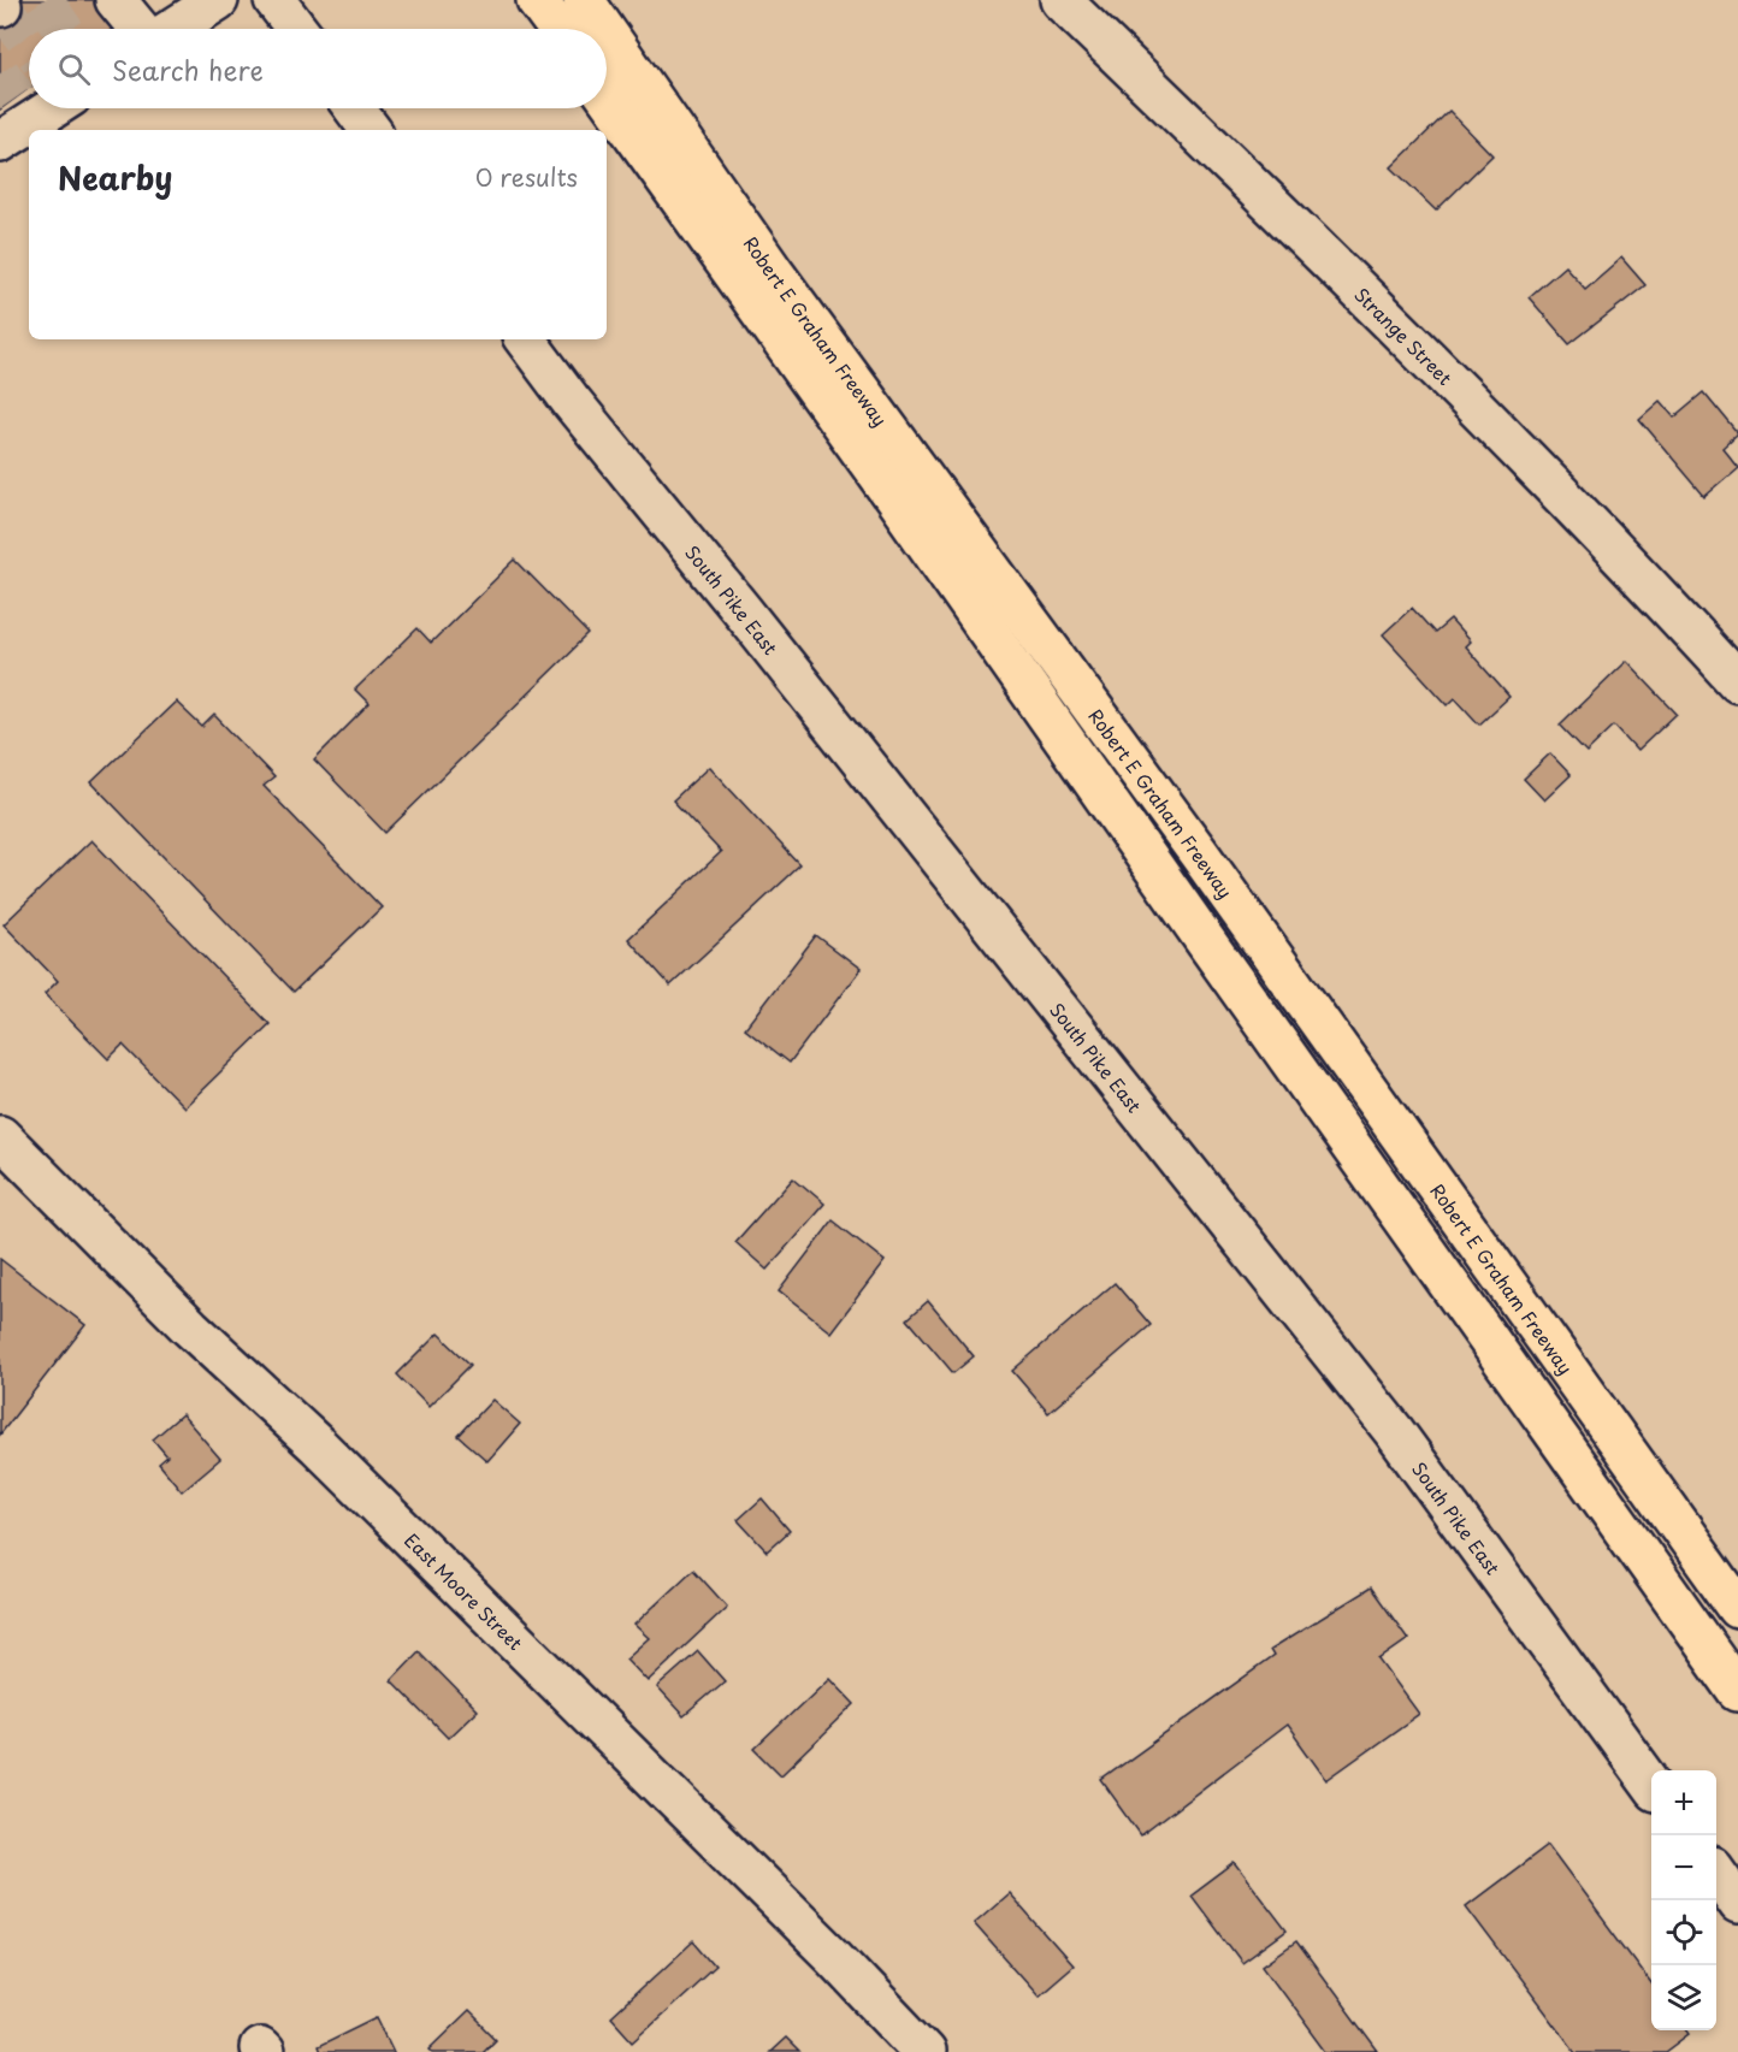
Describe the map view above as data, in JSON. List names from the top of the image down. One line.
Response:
{"streets":{"highway":["Robert E Graham Freeway"],"street":["Strange Street","South Pike East","East Moore Street"]},"page":{"search":"Search here","heading":["Nearby","0 results"],"map_buttons":["+","−"]}}
